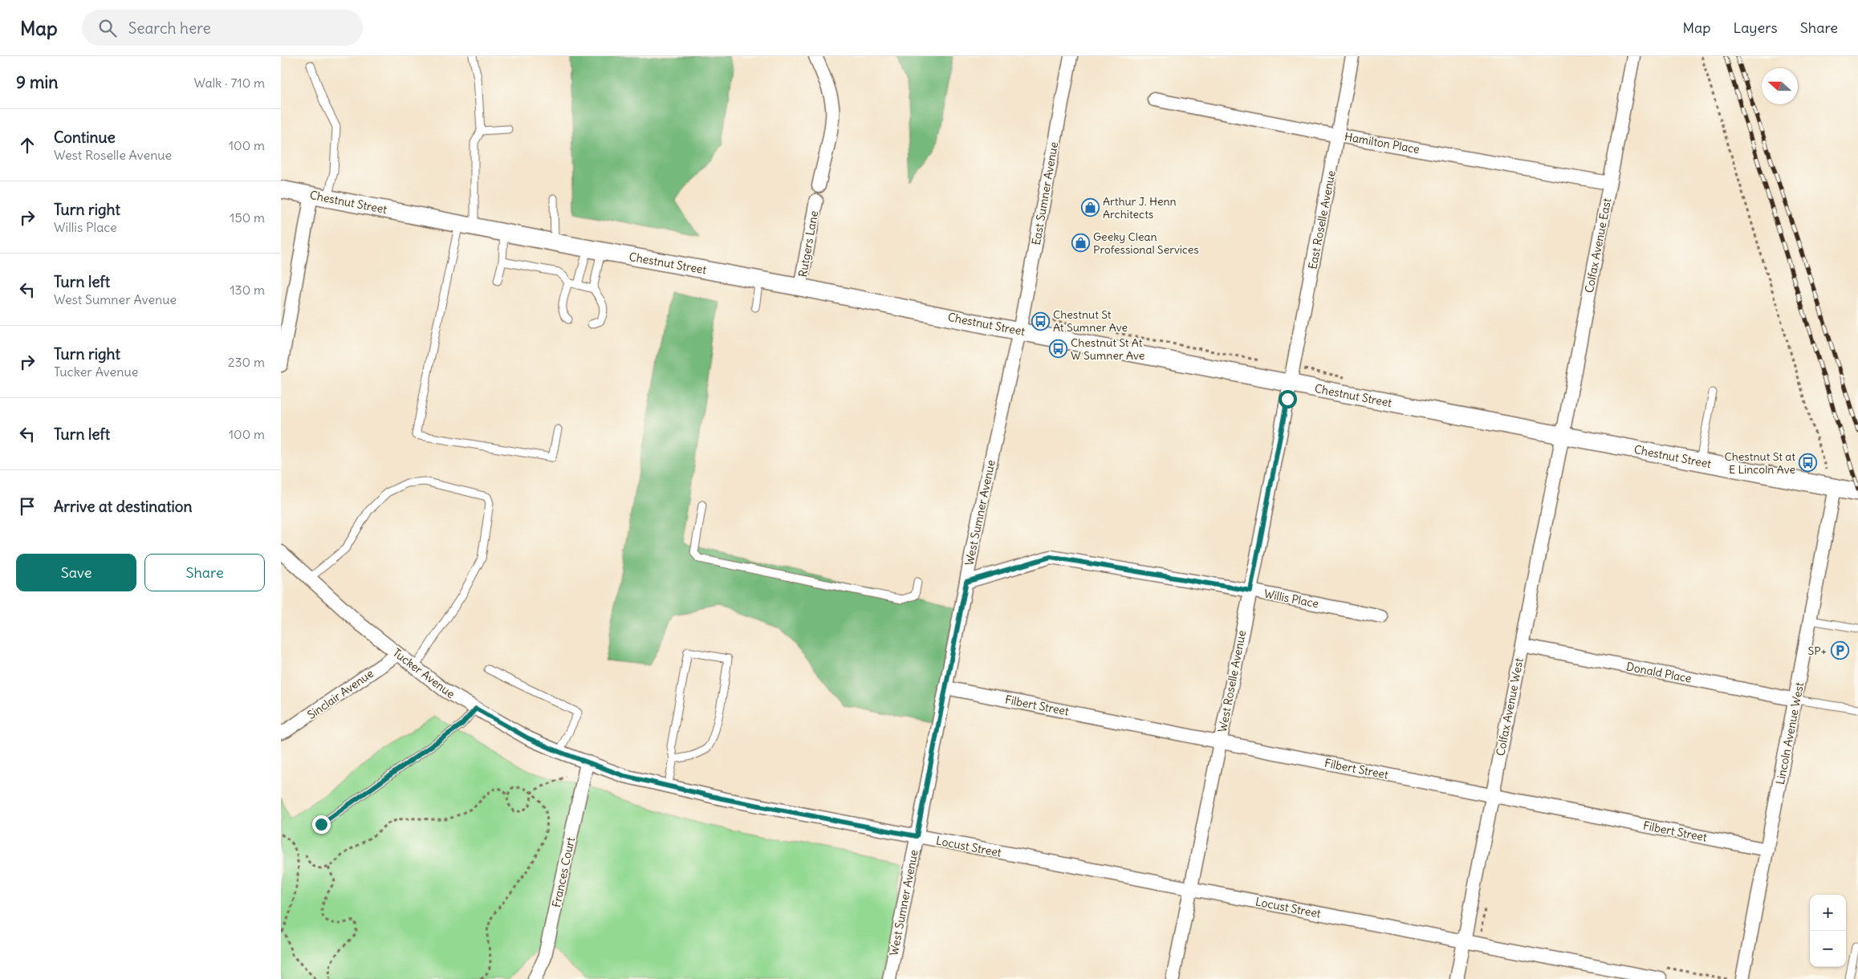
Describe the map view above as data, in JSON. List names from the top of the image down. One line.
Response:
{"streets":{"street":["Hamilton Place","East Sumner Avenue","Chestnut Street","East Roselle Avenue","Rutgers Lane","Colfax Avenue East","West Sumner Avenue","Willis Place","Donald Place","Tucker Avenue","West Roselle Avenue","Sinclair Avenue","Filbert Street","Colfax Avenue West","Lincoln Avenue West","Locust Street","Frances Court"]},"crossings":[["Hamilton Place","East Roselle Avenue"],["Hamilton Place","Colfax Avenue East"],["East Sumner Avenue","Chestnut Street"],["East Sumner Avenue","West Sumner Avenue"],["Chestnut Street","East Roselle Avenue"],["Chestnut Street","Rutgers Lane"],["Chestnut Street","Colfax Avenue East"],["Chestnut Street","West Sumner Avenue"],["Chestnut Street","West Roselle Avenue"],["Chestnut Street","Colfax Avenue West"],["Chestnut Street","Lincoln Avenue West"],["East Roselle Avenue","West Roselle Avenue"],["Colfax Avenue East","Colfax Avenue West"],["West Sumner Avenue","Willis Place"],["West Sumner Avenue","Tucker Avenue"],["West Sumner Avenue","Filbert Street"],["West Sumner Avenue","Locust Street"],["Willis Place","West Roselle Avenue"],["Donald Place","Colfax Avenue West"],["Donald Place","Lincoln Avenue West"],["Tucker Avenue","Sinclair Avenue"],["Tucker Avenue","Locust Street"],["Tucker Avenue","Frances Court"],["West Roselle Avenue","Filbert Street"],["West Roselle Avenue","Locust Street"],["Filbert Street","Colfax Avenue West"],["Filbert Street","Lincoln Avenue West"],["Colfax Avenue West","Locust Street"]],"places":{"shop":["Arthur J. Henn Architects","Geeky Clean Professional Services"],"bus stop":["Chestnut St At Sumner Ave","Chestnut St At W Sumner Ave","Chestnut St at E Lincoln Ave"],"parking":["SP+"]},"north":"left","page":{"header":"Map","search":"Search here","nav":["Map","Layers","Share"],"heading":["9 min","Walk · 710 m"],"list":[["Continue","West Roselle Avenue","100 m"],["Turn right","Willis Place","150 m"],["Turn left","West Sumner Avenue","130 m"],["Turn right","Tucker Avenue","230 m"],["Turn left","100 m"],"Arrive at destination"],"buttons":["Save","Share"],"map_buttons":["+","−"]}}
